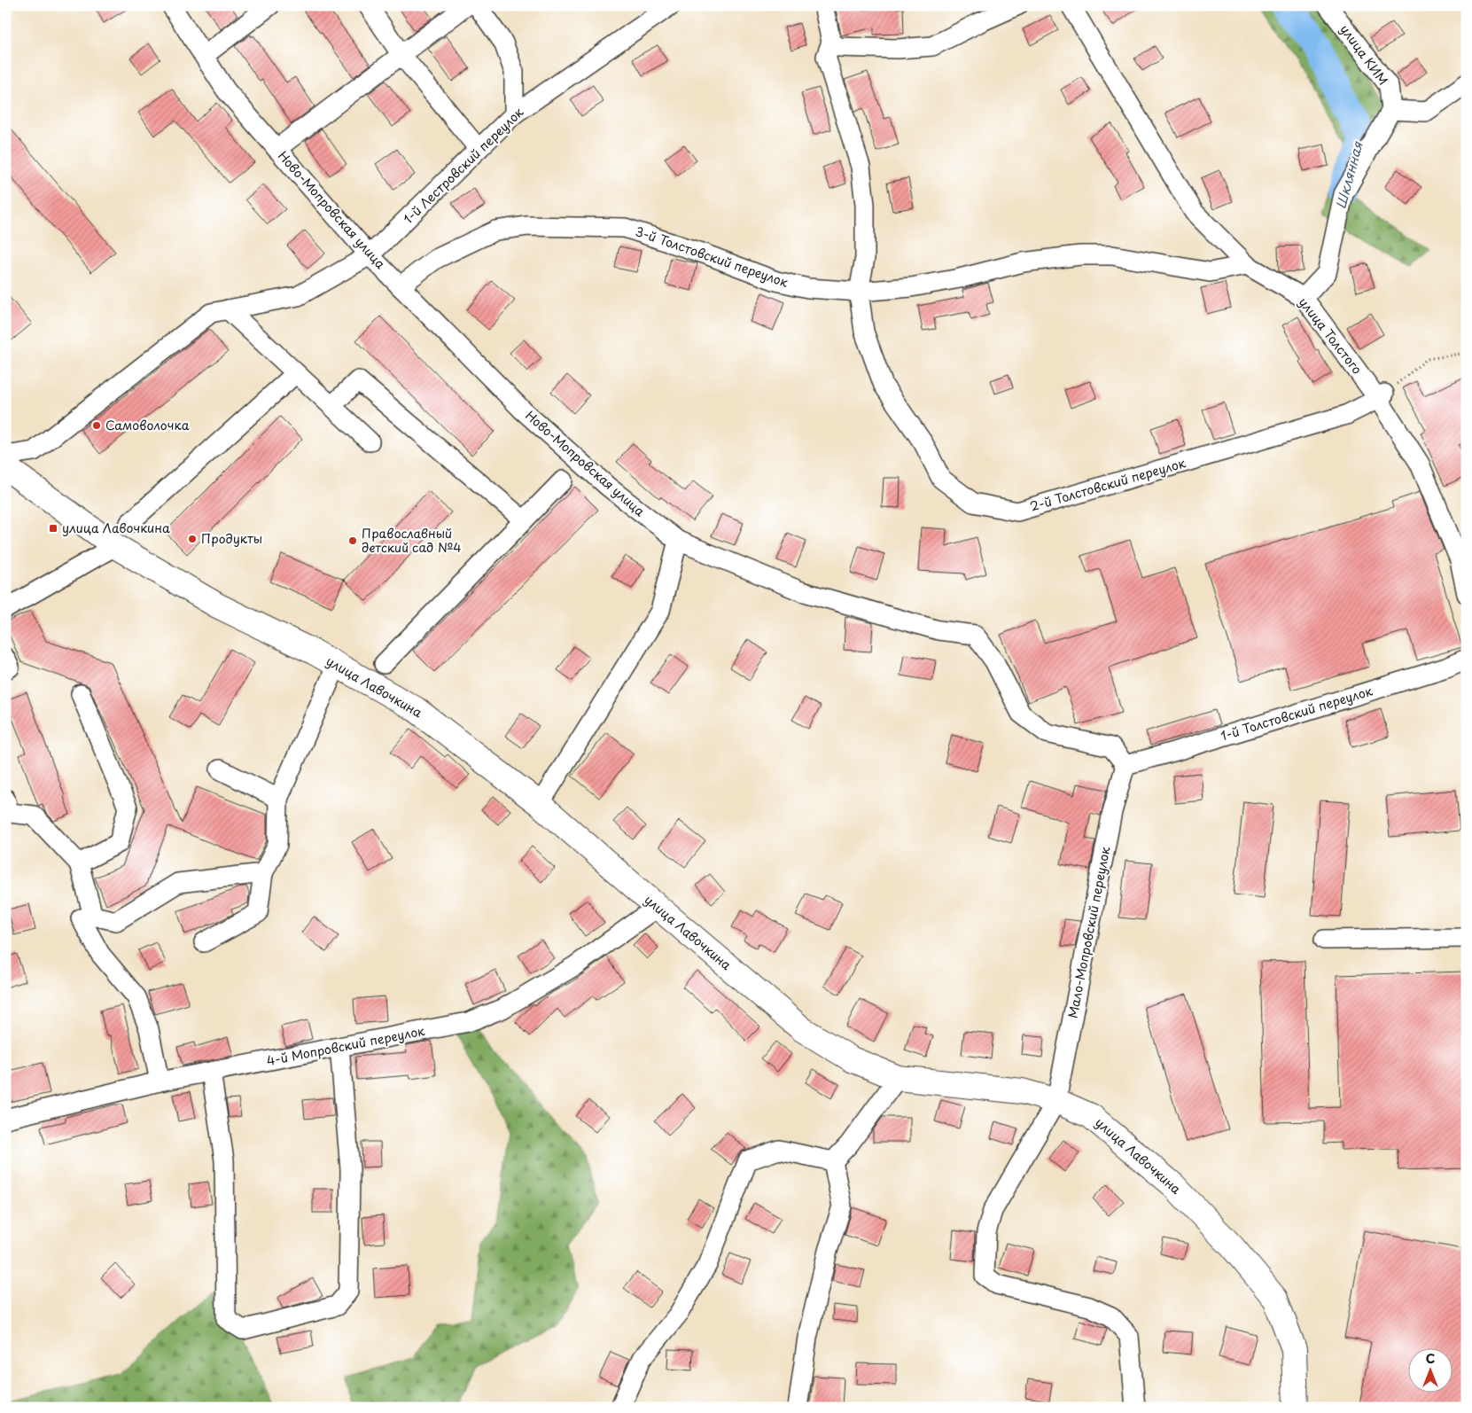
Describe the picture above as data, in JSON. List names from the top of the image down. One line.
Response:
{"streets":{"main road":["улица Лавочкина"],"street":["улица КИМ","1-й Лестровский переулок","Ново-Мопровская улица","3-й Толстовский переулок","улица Толстого","2-й Толстовский переулок","1-й Толстовский переулок","Мало-Мопровский переулок","4-й Мопровский переулок"]},"crossings":[["1-й Лестровский переулок","Ново-Мопровская улица"],["Ново-Мопровская улица","3-й Толстовский переулок"],["Ново-Мопровская улица","1-й Толстовский переулок"],["Ново-Мопровская улица","Мало-Мопровский переулок"],["3-й Толстовский переулок","улица Толстого"],["3-й Толстовский переулок","2-й Толстовский переулок"],["улица Толстого","2-й Толстовский переулок"],["улица Лавочкина","Мало-Мопровский переулок"],["улица Лавочкина","4-й Мопровский переулок"],["1-й Толстовский переулок","Мало-Мопровский переулок"]],"water":["Шклянная"],"places":{"other":["Самоволочка","Продукты","Православный детский сад №4"],"transit":["улица Лавочкина"]},"north":"top"}
